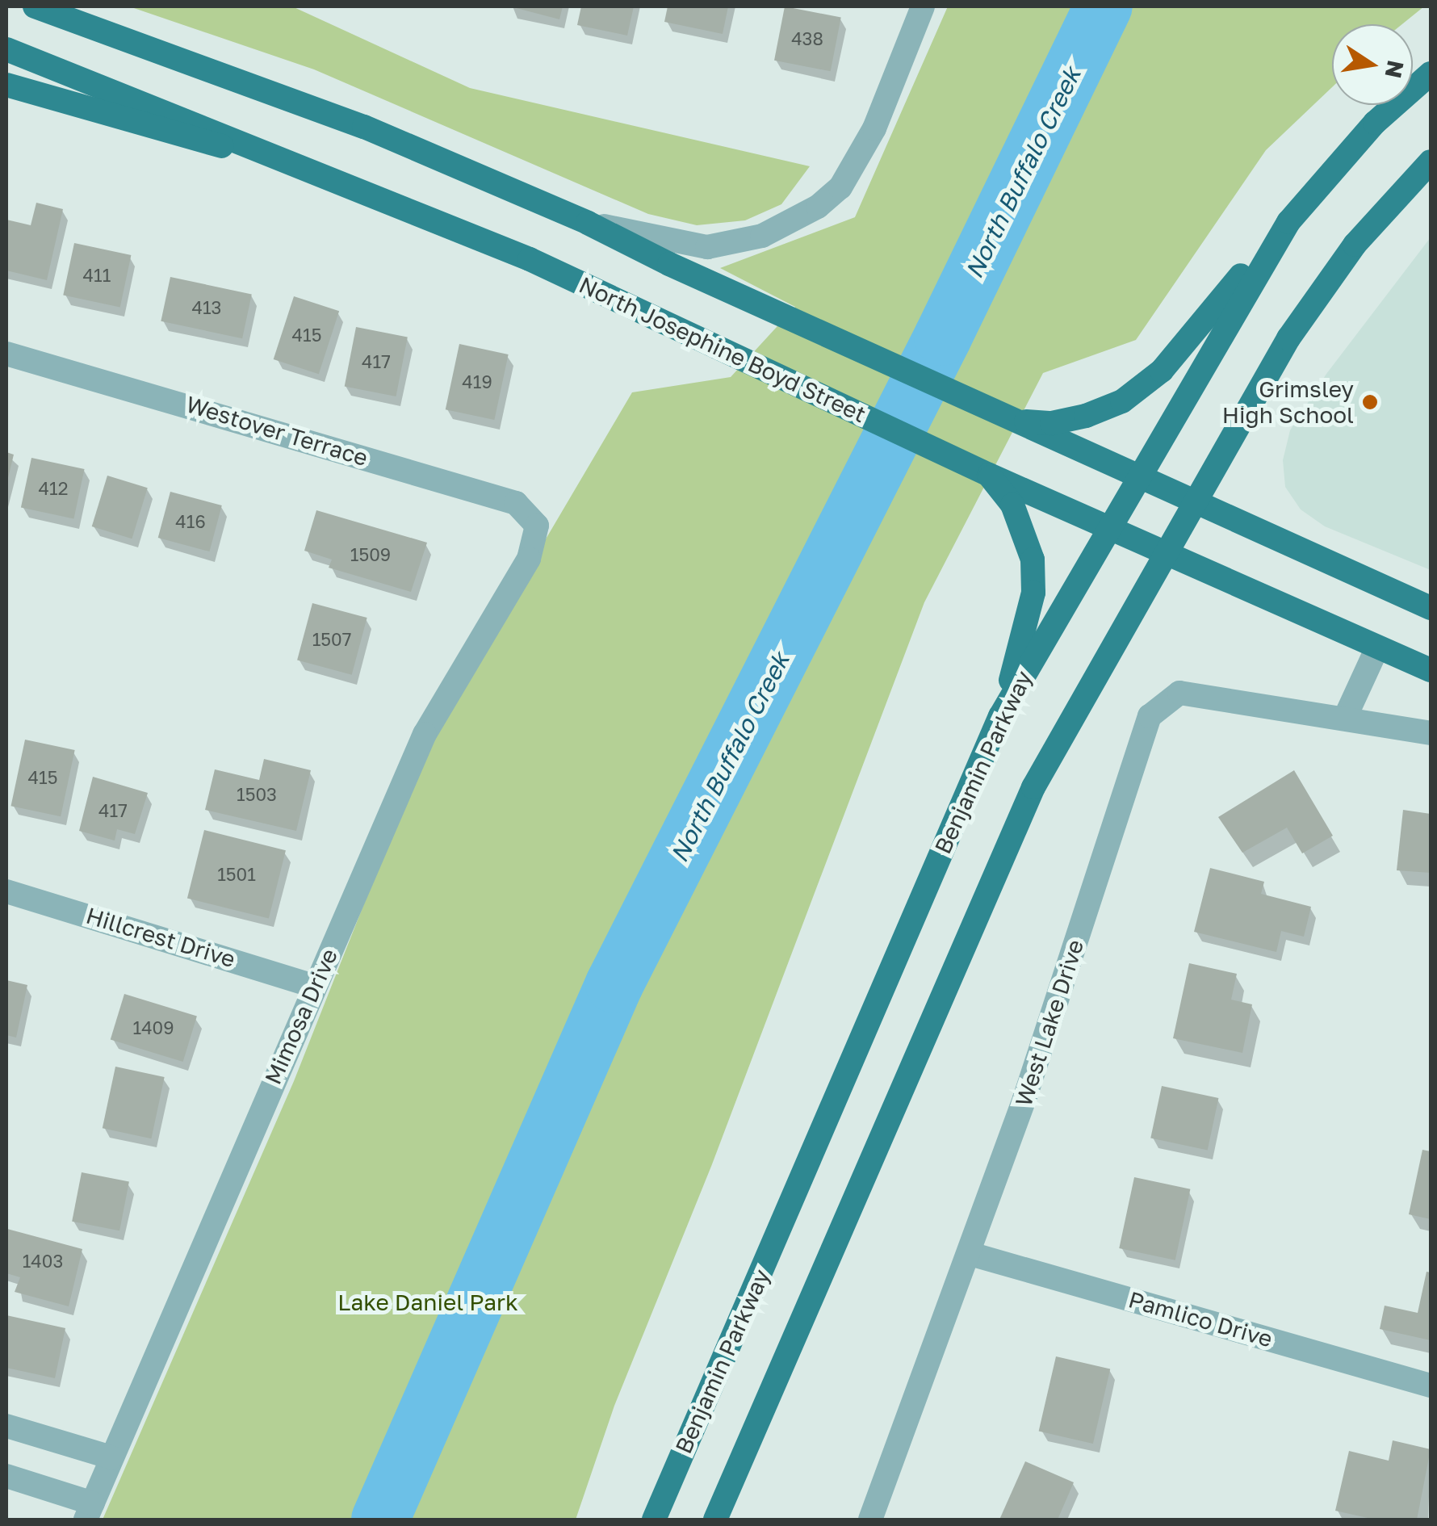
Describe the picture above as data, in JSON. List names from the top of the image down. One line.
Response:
{"streets":{"main road":["North Josephine Boyd Street","Benjamin Parkway"],"street":["Westover Terrace","Hillcrest Drive","Mimosa Drive","West Lake Drive","Pamlico Drive"]},"crossings":[["North Josephine Boyd Street","Benjamin Parkway"],["Westover Terrace","Mimosa Drive"],["Hillcrest Drive","Mimosa Drive"],["West Lake Drive","Pamlico Drive"]],"water":["North Buffalo Creek"],"parks":["Lake Daniel Park"],"places":["Grimsley High School"],"house_numbers":["438","411","413","415","417","419","412","416","1509","1507","415","1503","417","1501","1409","1403"],"north":"right"}
